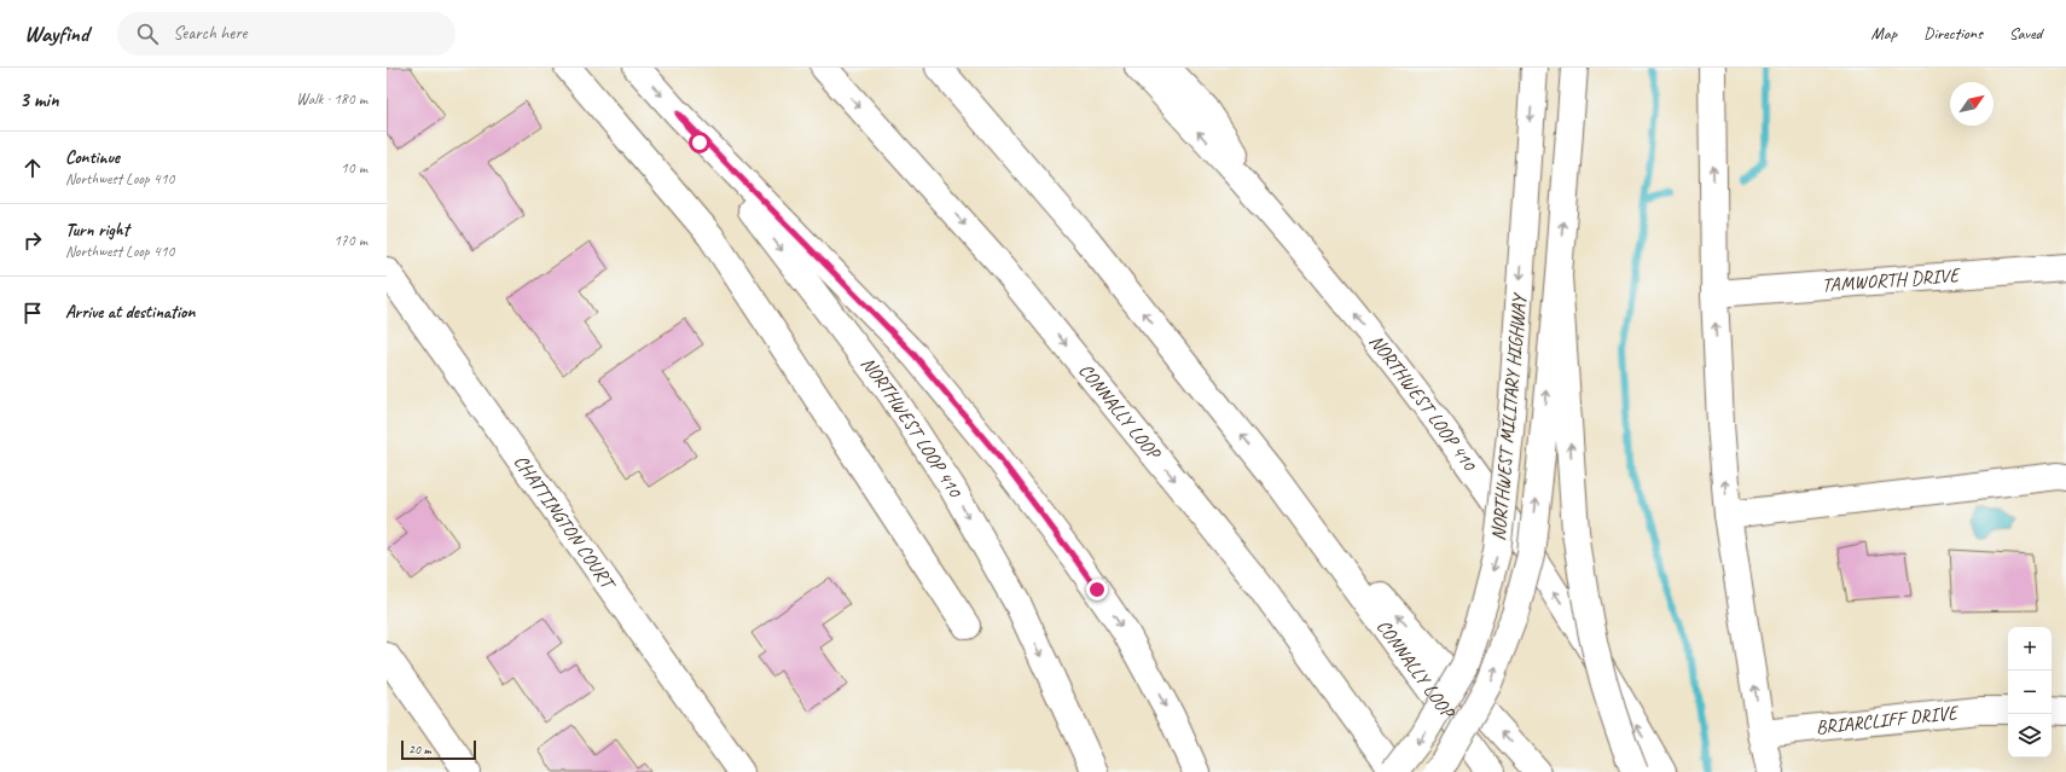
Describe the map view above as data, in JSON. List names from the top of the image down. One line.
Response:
{"streets":{"main road":["TAMWORTH DRIVE","NORTHWEST LOOP 410","CONNALLY LOOP","NORTHWEST MILITARY HIGHWAY","CHATTINGTON COURT","BRIARCLIFF DRIVE"]},"crossings":[["CONNALLY LOOP","NORTHWEST MILITARY HIGHWAY"]],"scale_bar":"20 m","north":"top right","page":{"header":"Wayfind","search":"Search here","nav":["Map","Directions","Saved"],"heading":["3 min","Walk · 180 m"],"list":[["Continue","Northwest Loop 410","10 m"],["Turn right","Northwest Loop 410","170 m"],"Arrive at destination"],"map_buttons":["+","−"],"scale":"20 m"}}
